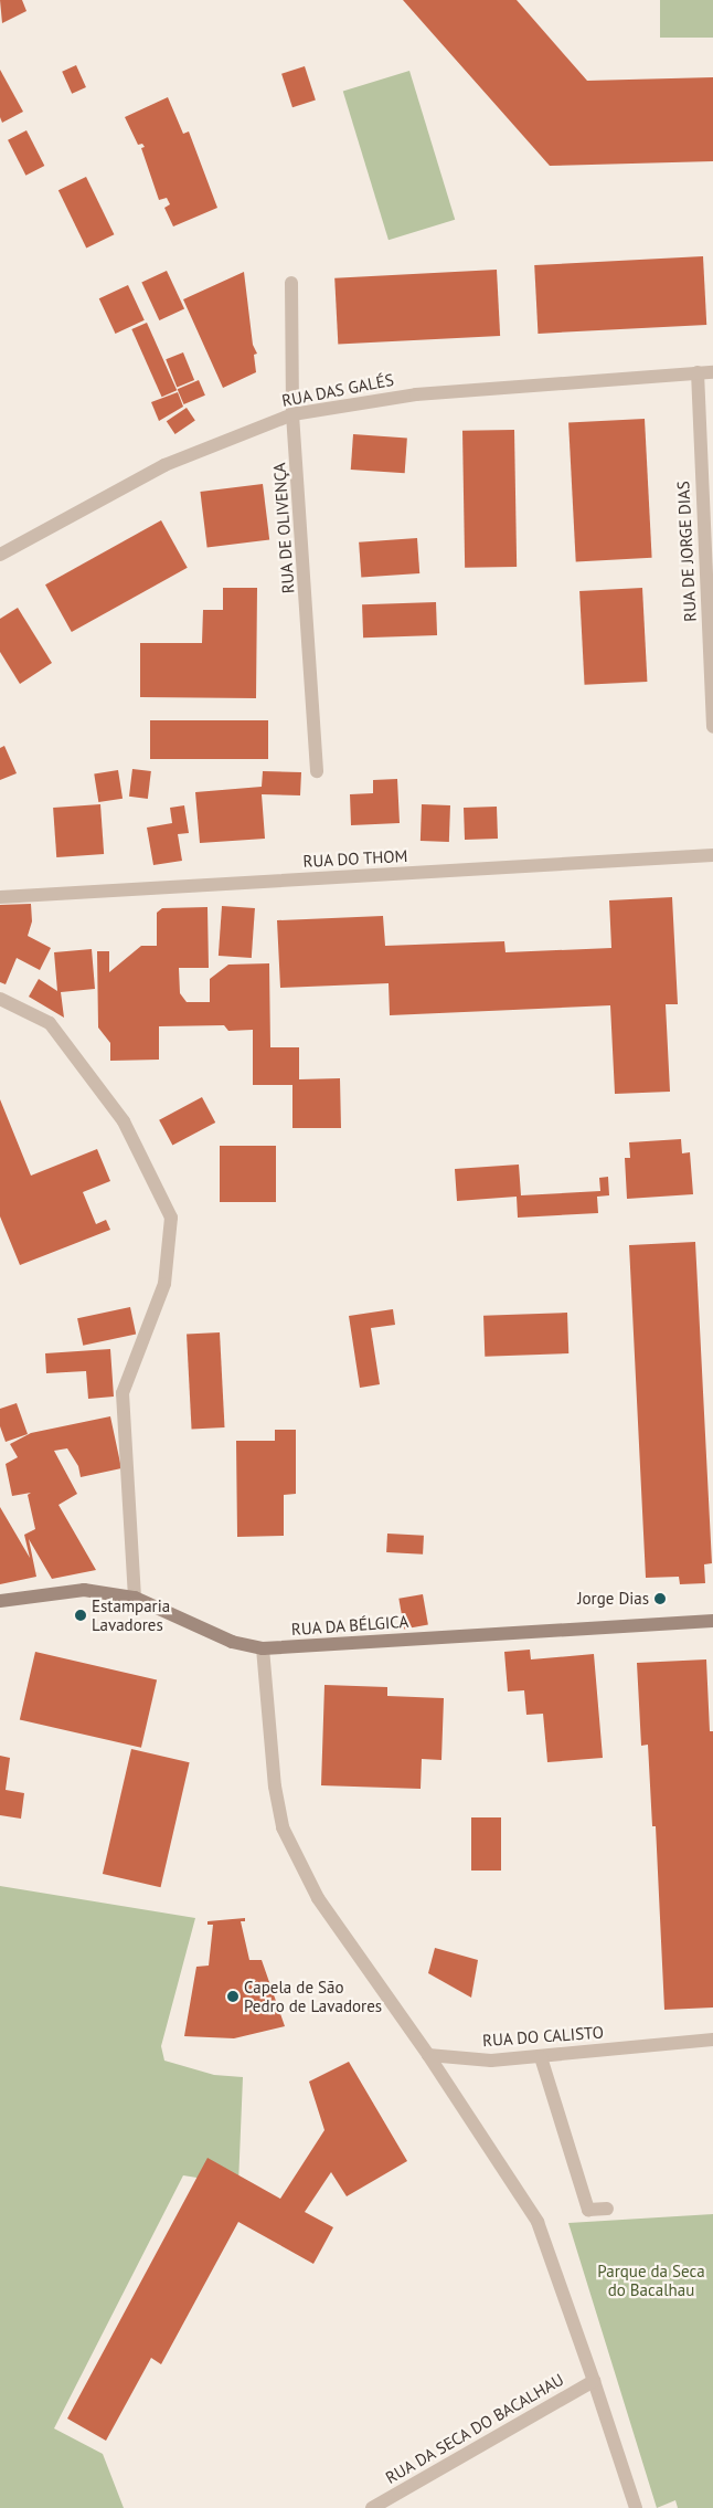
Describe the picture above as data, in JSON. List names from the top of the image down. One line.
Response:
{"streets":{"main road":["RUA DA BÉLGICA"],"street":["RUA DAS GALÉS","RUA DE OLIVENÇA","RUA DE JORGE DIAS","RUA DO THOM","RUA DO CALISTO","RUA DA SECA DO BACALHAU"]},"crossings":[["RUA DAS GALÉS","RUA DE OLIVENÇA"],["RUA DAS GALÉS","RUA DE JORGE DIAS"]],"parks":["Parque da Seca do Bacalhau"],"places":["Jorge Dias","Estamparia Lavadores","Capela de São Pedro de Lavadores"]}
